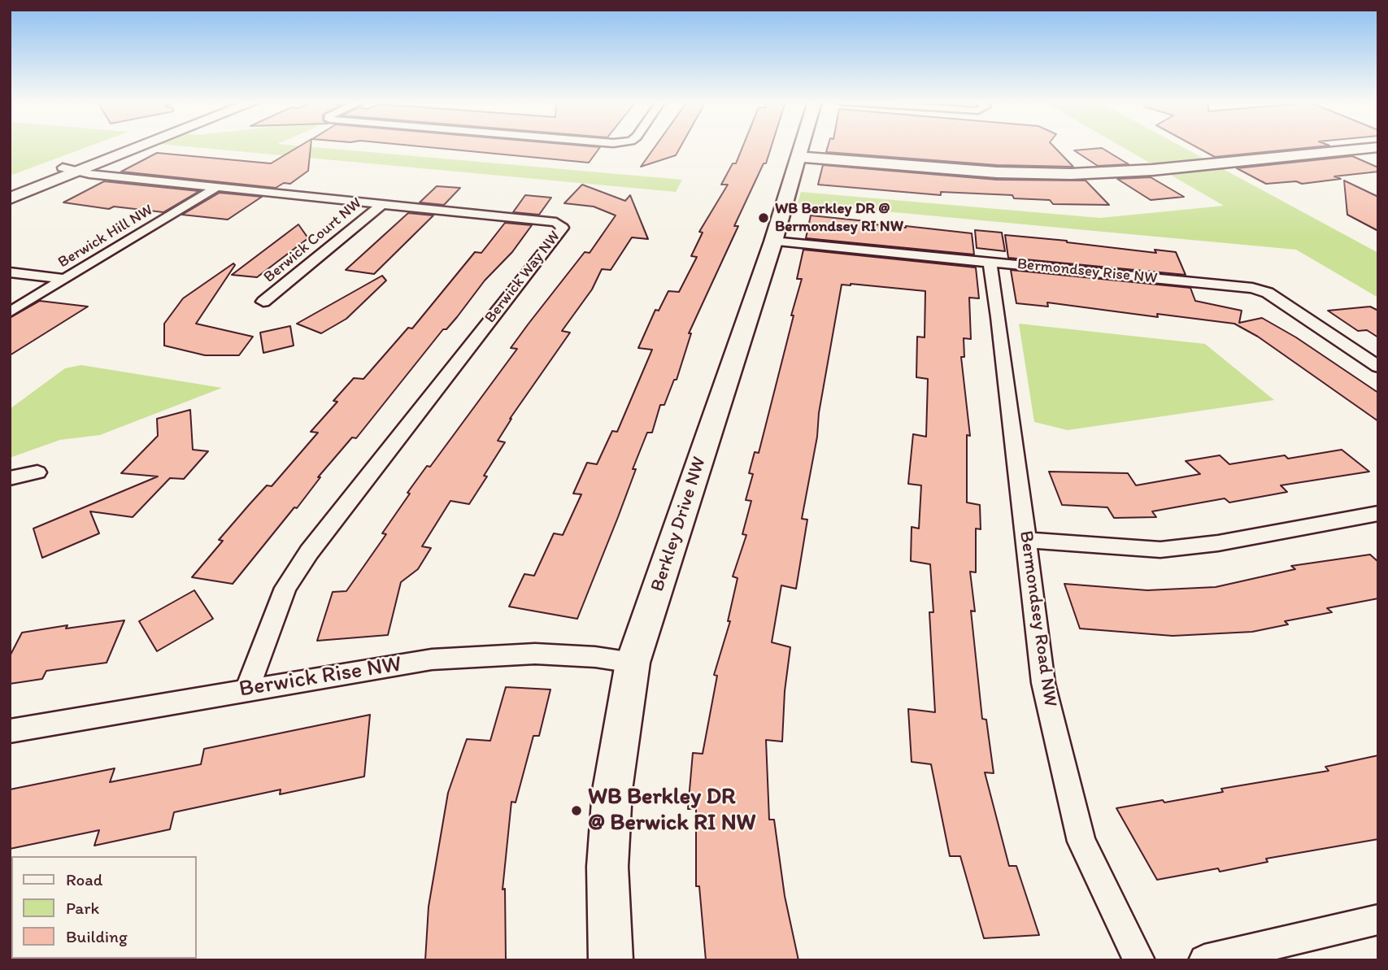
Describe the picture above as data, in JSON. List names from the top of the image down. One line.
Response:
{"streets":{"street":["Berwick Hill NW","Berwick Court NW","Bermondsey Rise NW","Berwick Way NW","Berkley Drive NW","Bermondsey Road NW","Berwick Rise NW"]},"crossings":[["Berwick Hill NW","Berwick Way NW"],["Berwick Court NW","Berwick Way NW"],["Bermondsey Rise NW","Berkley Drive NW"],["Bermondsey Rise NW","Bermondsey Road NW"],["Berwick Way NW","Berwick Rise NW"],["Berkley Drive NW","Berwick Rise NW"]],"places":["WB Berkley DR @ Bermondsey RI NW","WB Berkley DR @ Berwick RI NW"],"legend":["Road","Park","Building"]}
